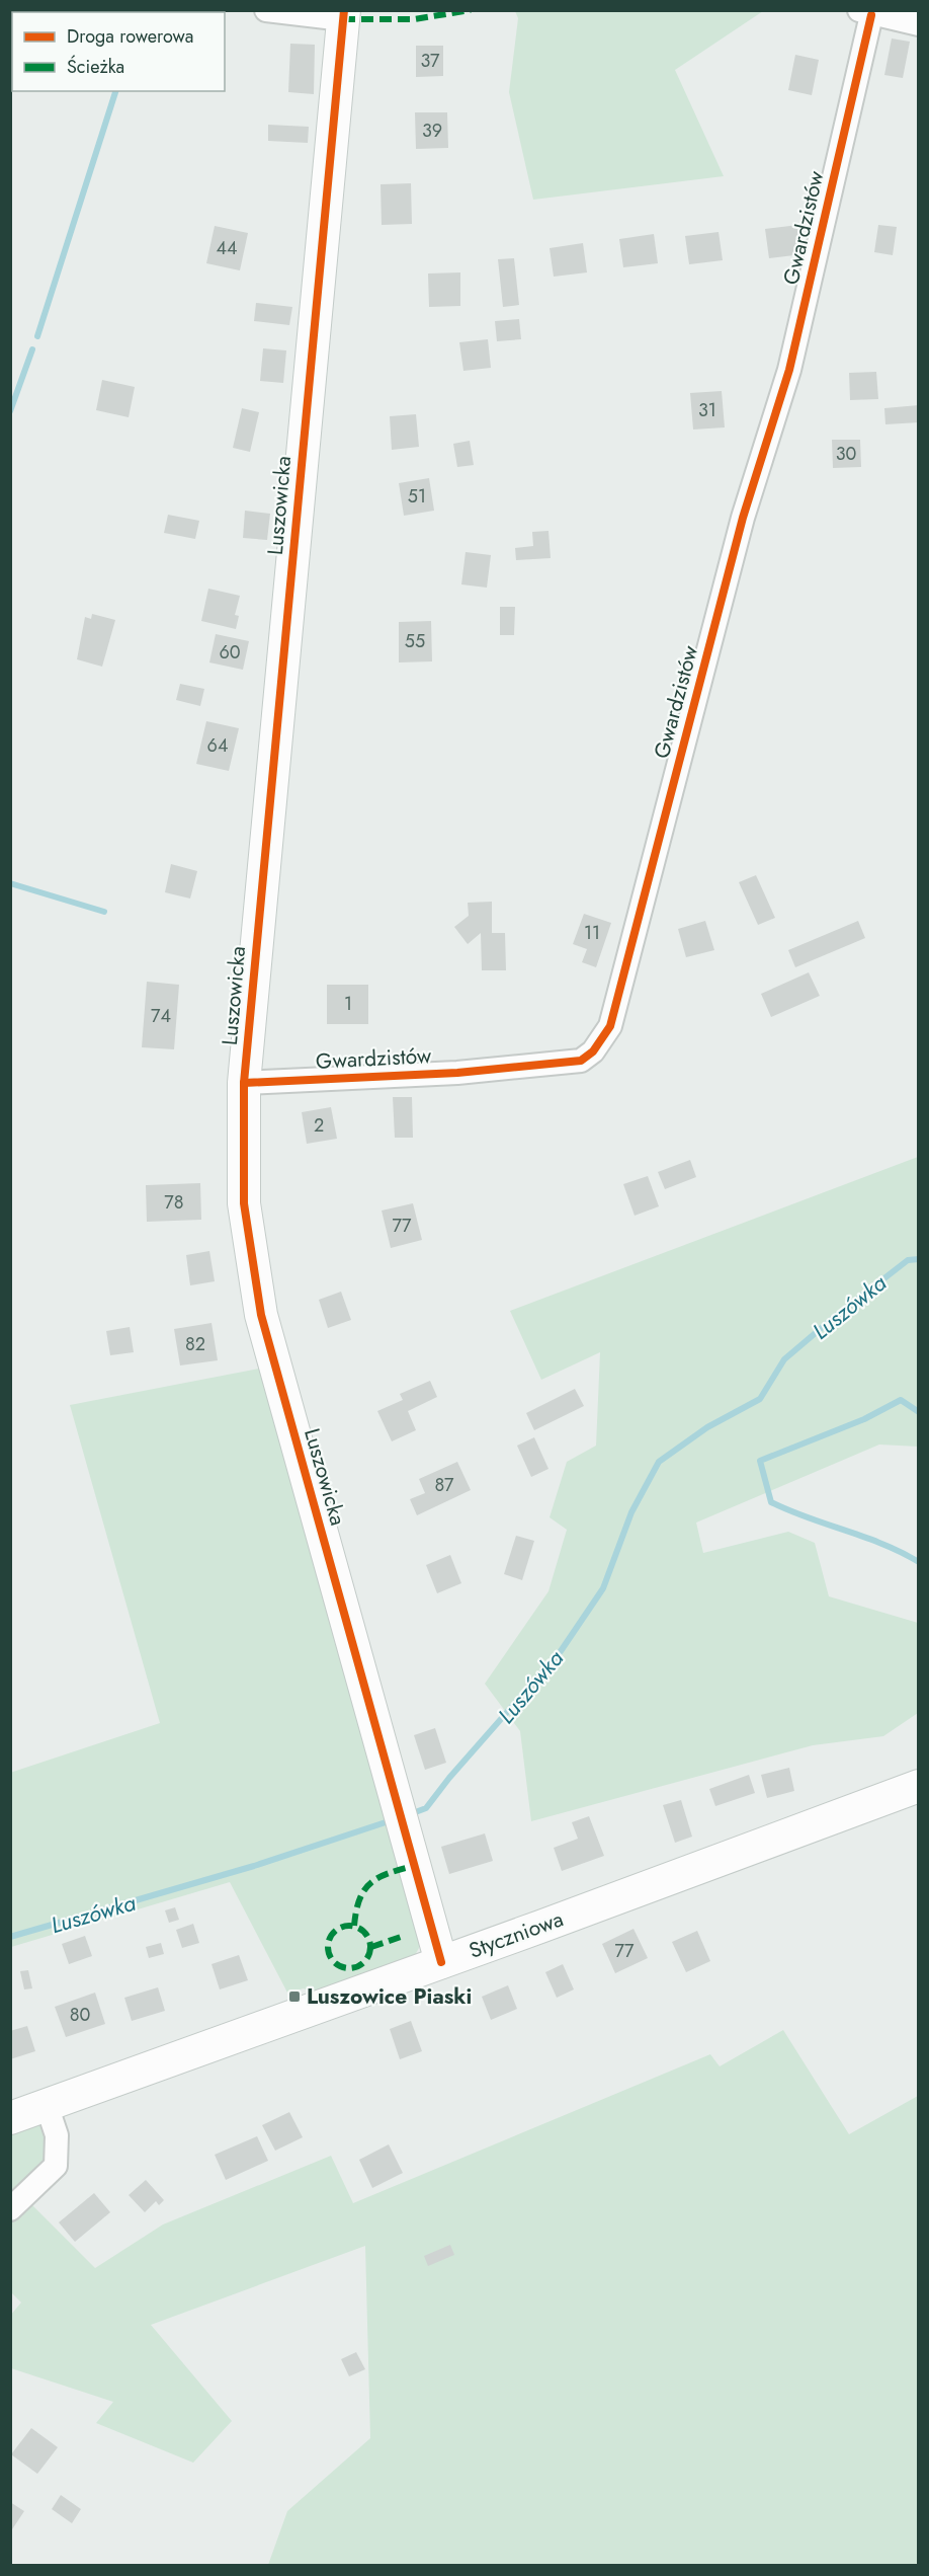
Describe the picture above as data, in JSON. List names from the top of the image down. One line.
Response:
{"streets":{"street":["Gwardzistów","Luszowicka","Styczniowa"]},"crossings":[["Gwardzistów","Luszowicka"],["Luszowicka","Styczniowa"]],"water":["Luszówka"],"places":{"transit":["Luszowice Piaski"]},"house_numbers":["37","39","44","31","30","51","55","60","64","11","1","74","2","78","77","82","87","77","80"],"legend":["Droga rowerowa","Ścieżka"]}
